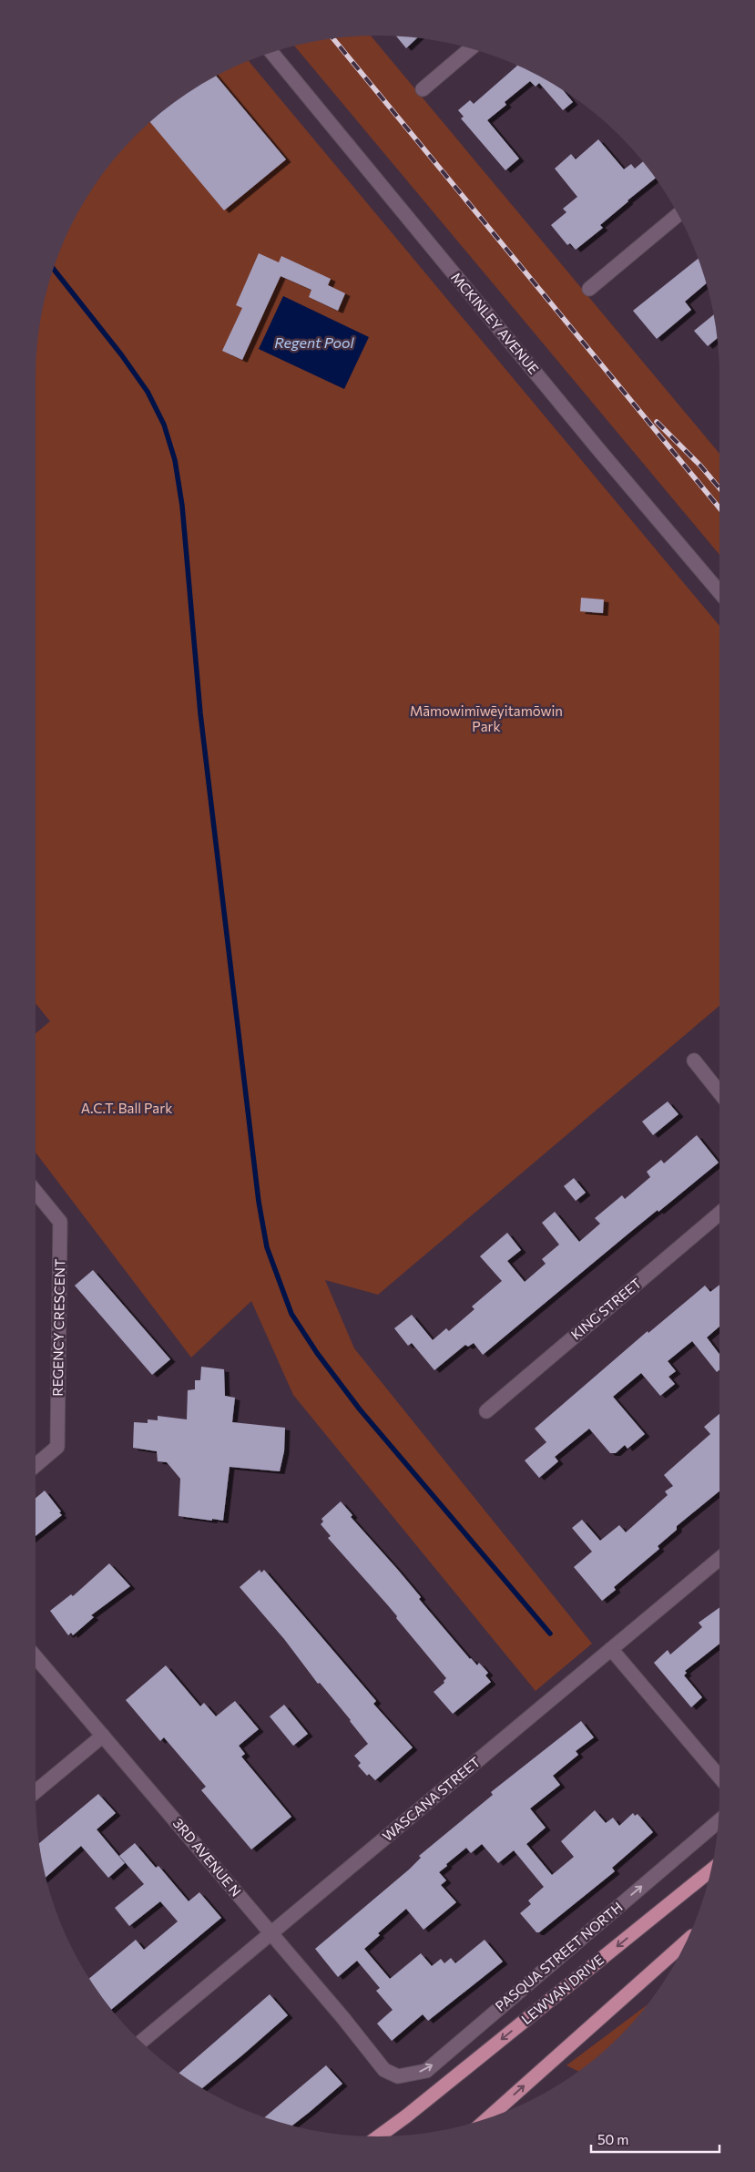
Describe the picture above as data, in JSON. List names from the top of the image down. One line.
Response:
{"streets":{"main road":["LEWVAN DRIVE"],"street":["MCKINLEY AVENUE","KING STREET","REGENCY CRESCENT","WASCANA STREET","3RD AVENUE N","PASQUA STREET NORTH"]},"crossings":[["WASCANA STREET","3RD AVENUE N"],["3RD AVENUE N","PASQUA STREET NORTH"]],"one_way":["PASQUA STREET NORTH"],"water":["Regent Pool"],"parks":["Māmowimīwēyitamōwin Park","A.C.T. Ball Park"],"scale_bar":"50 m"}
